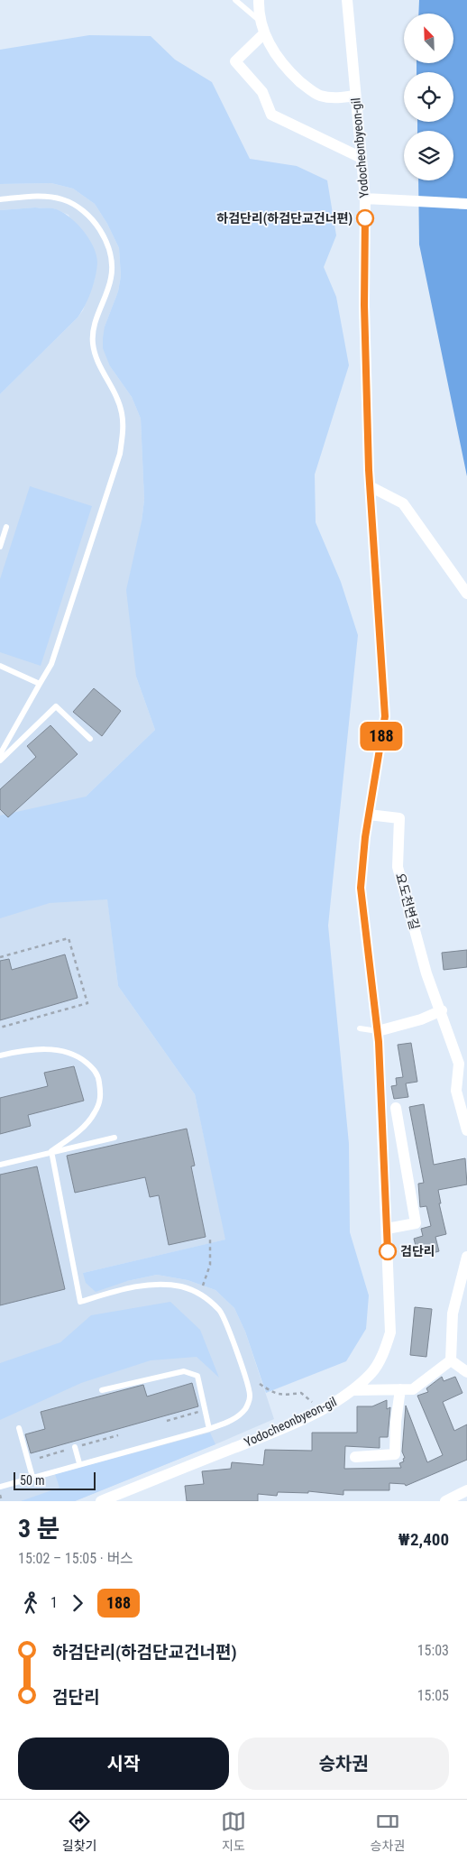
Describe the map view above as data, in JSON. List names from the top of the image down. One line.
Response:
{"streets":{"street":["Yodocheonbyeon-gil","요도천변길"]},"crossings":[["Yodocheonbyeon-gil","요도천변길"]],"places":["하검단리(하검단교건너편)","검단리"],"lines":["bus line 188"],"scale_bar":"50 m","north":"top left","page":{"on_map":"188","scale":"50 m","heading":["3 분","15:02 – 15:05 · 버스","₩2,400"],"legs":["1","188"],"list":[{"name":"하검단리(하검단교건너편)","value":"15:03"},{"name":"검단리","value":"15:05"}],"buttons":["시작","승차권"],"tabs":["길찾기","지도","승차권"]}}
